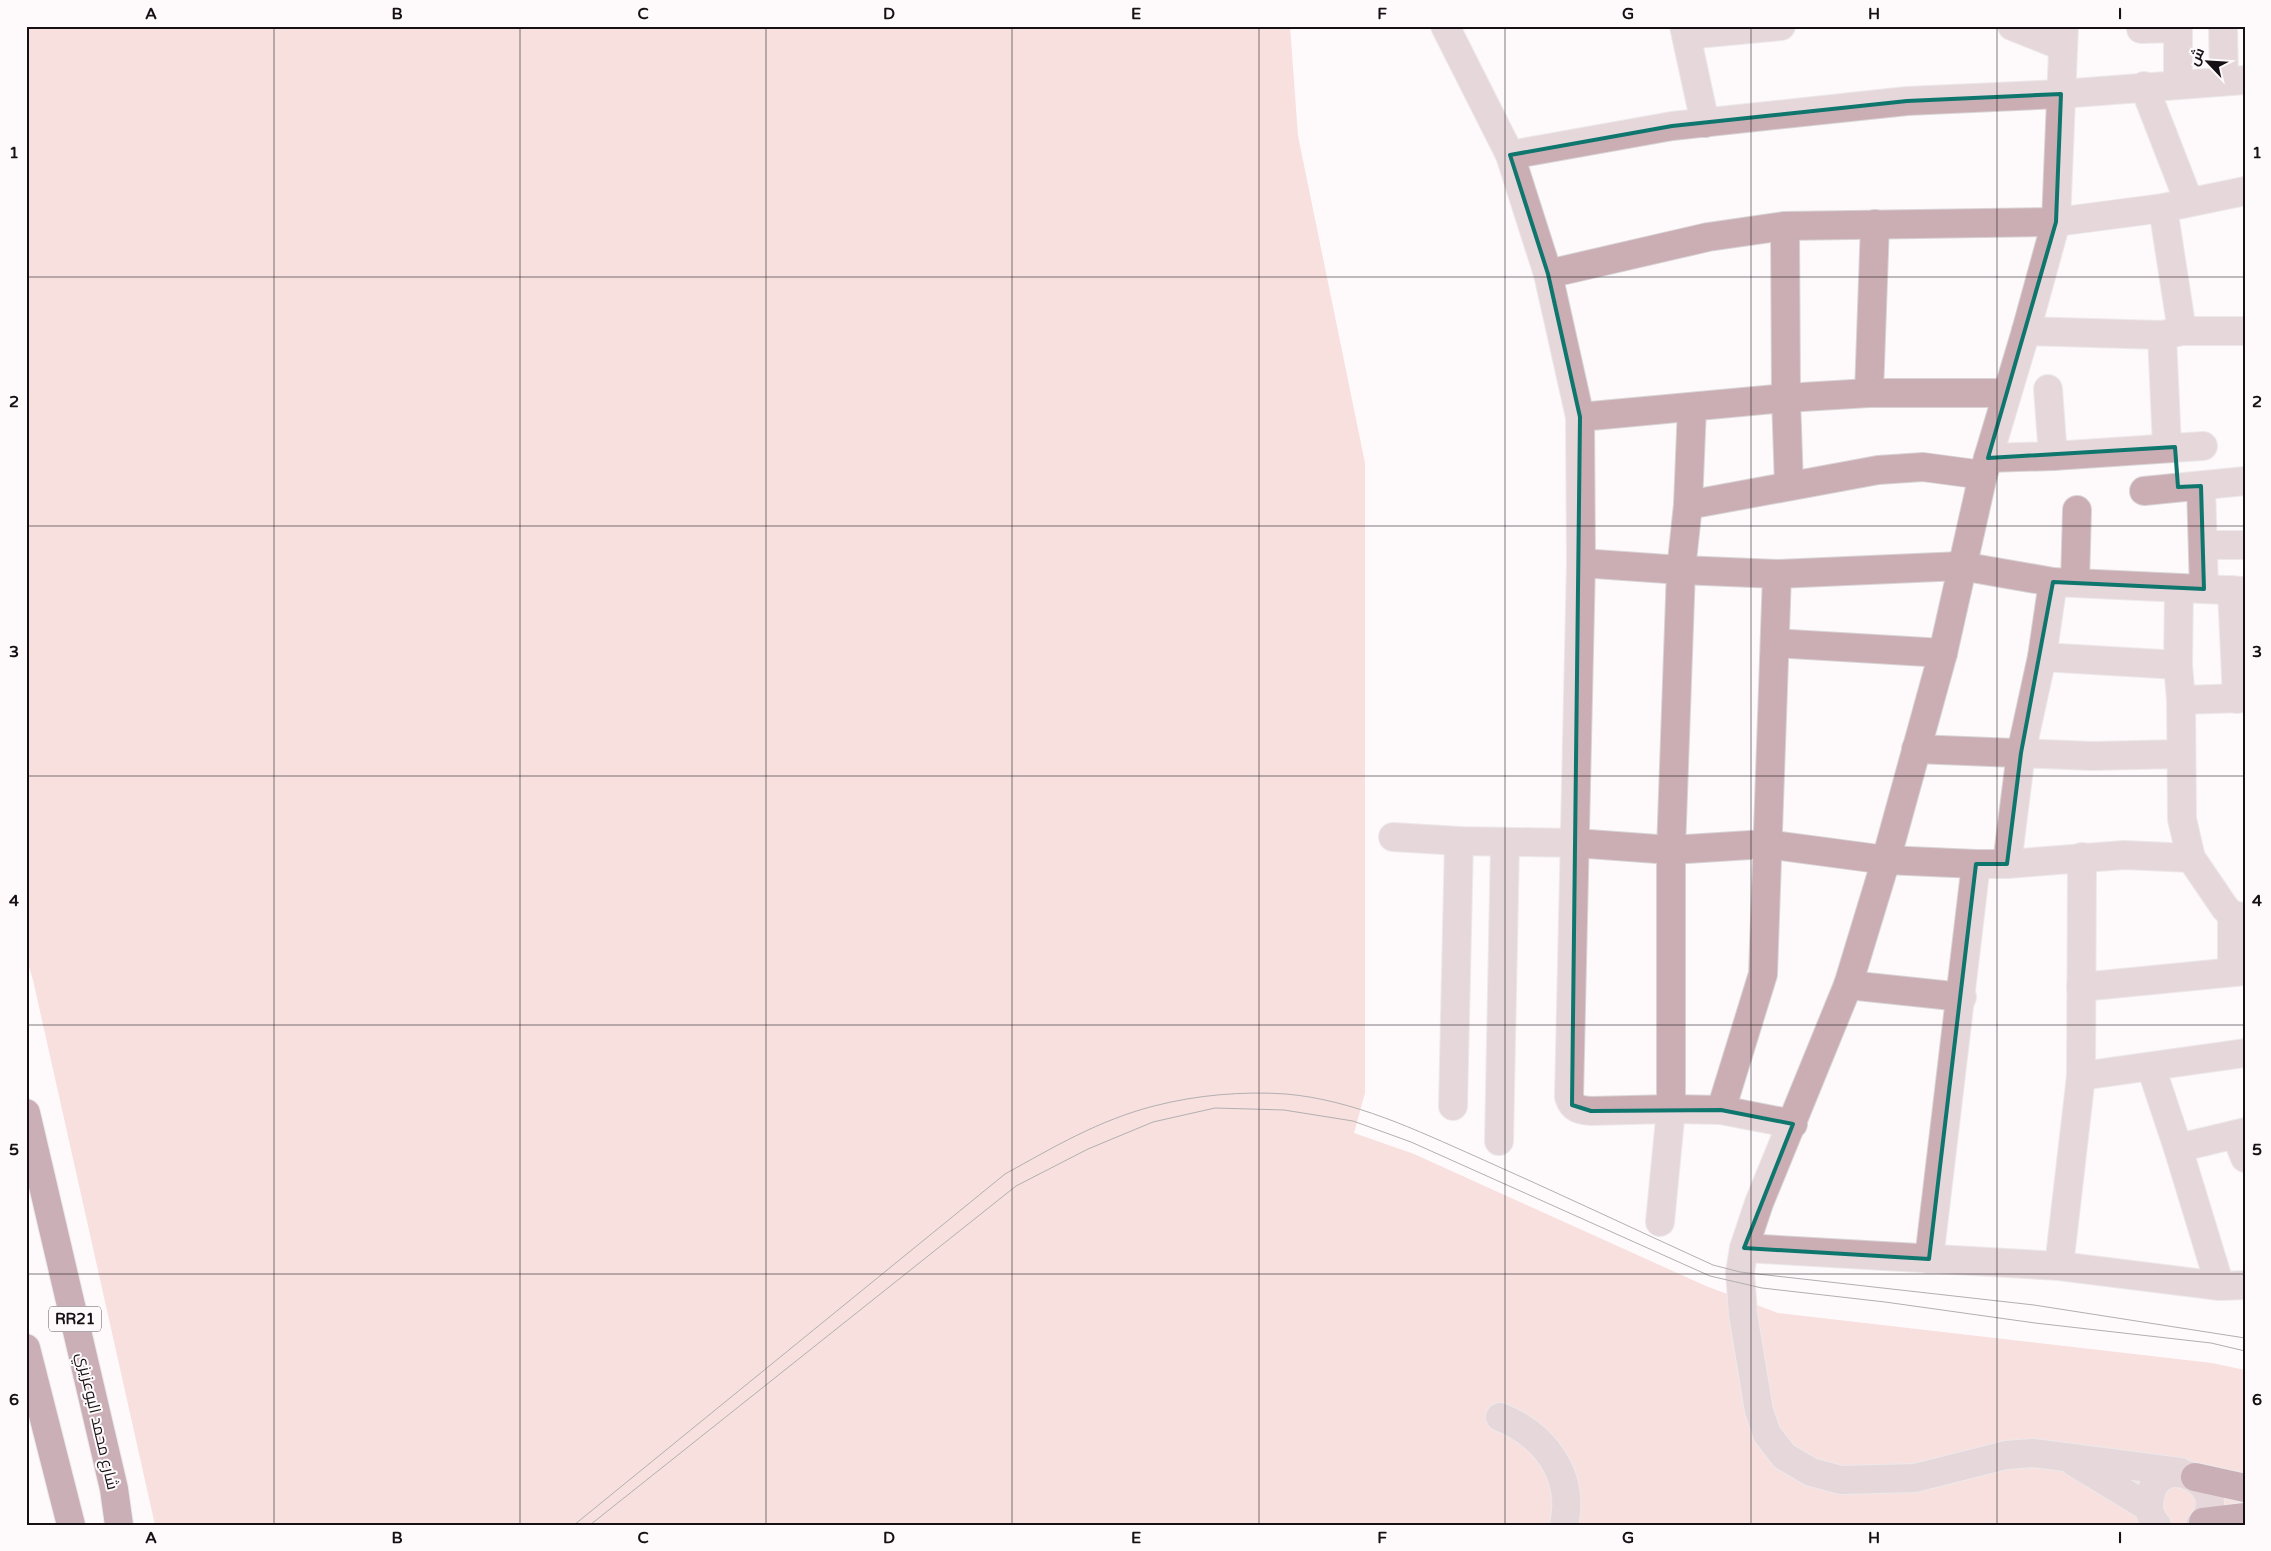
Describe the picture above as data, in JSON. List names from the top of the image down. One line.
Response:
{"streets":{"highway":["RR21","شارع محمد البوعزيزي"]},"north":"top left","grid":{"columns":["A","B","C","D","E","F","G","H","I"],"rows":["1","2","3","4","5","6"]}}
